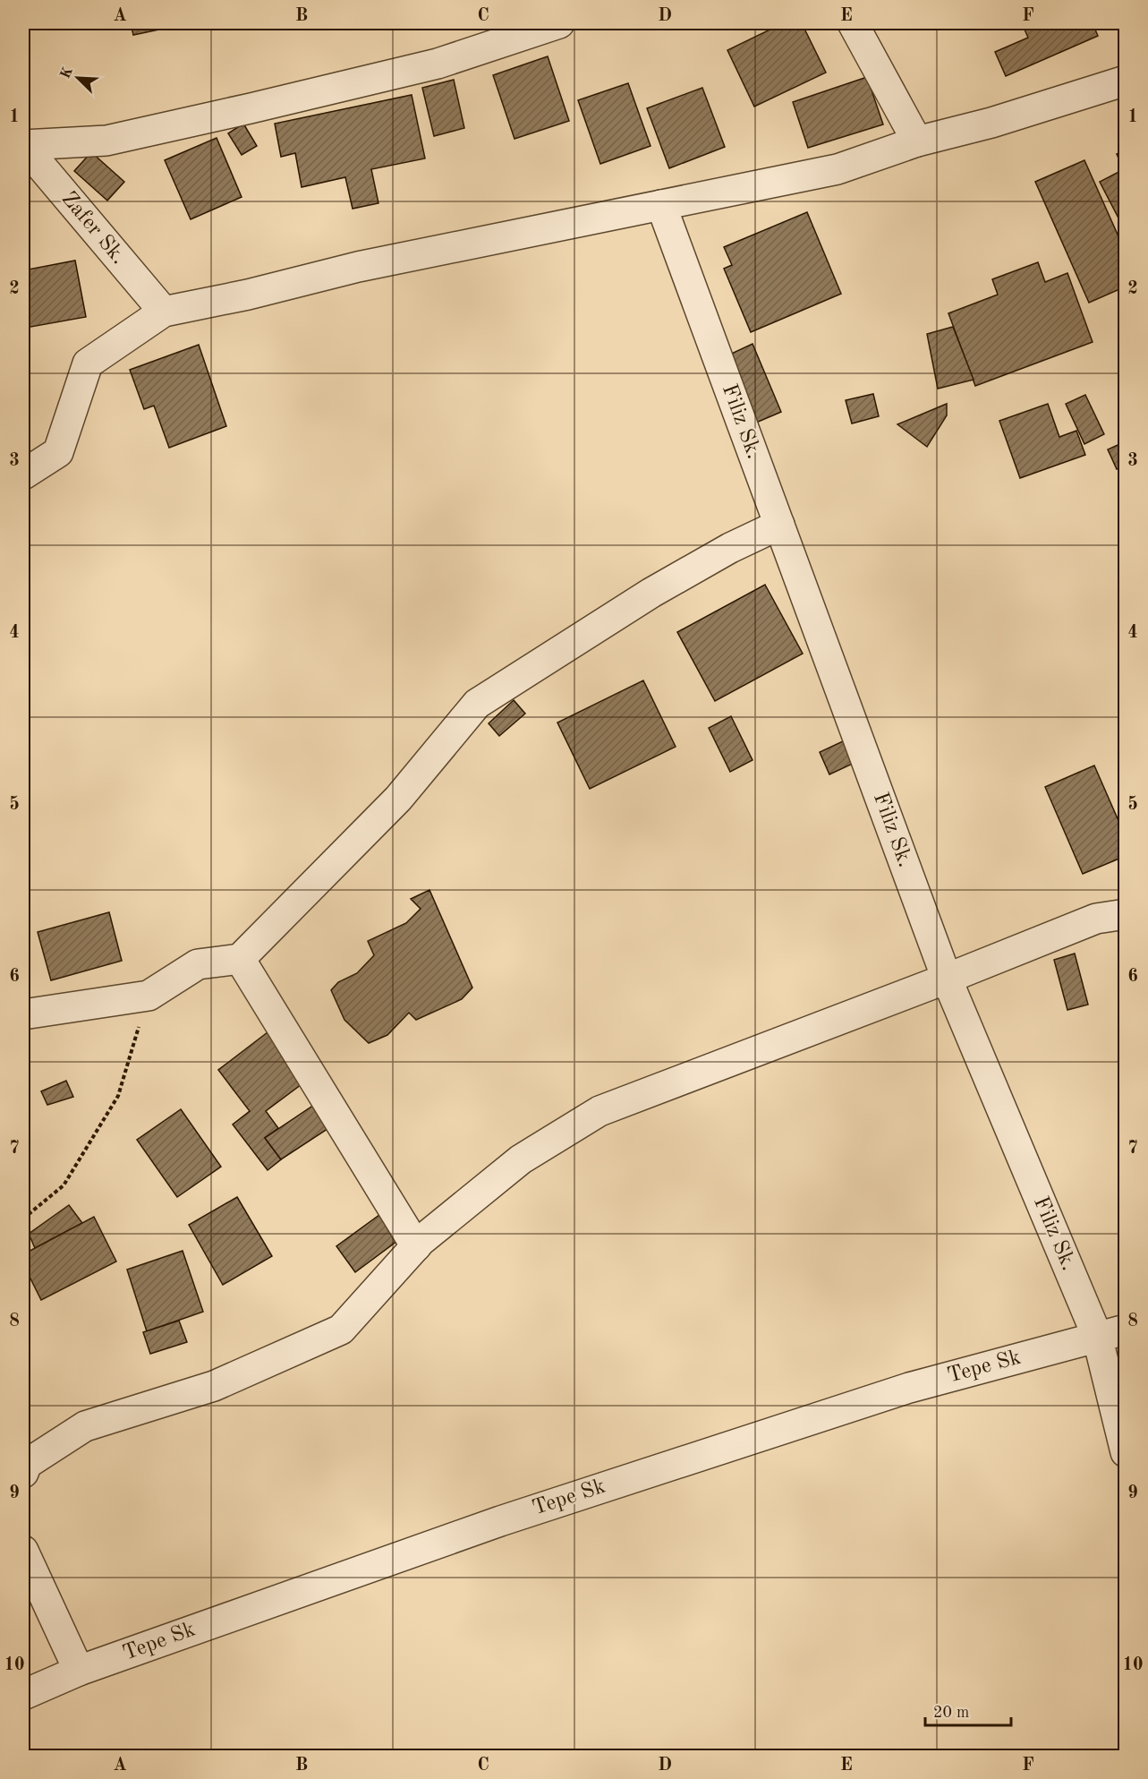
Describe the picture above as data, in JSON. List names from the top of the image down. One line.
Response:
{"streets":{"street":["Zafer Sk.","Filiz Sk.","Tepe Sk"]},"crossings":[["Filiz Sk.","Tepe Sk"]],"scale_bar":"20 m","north":"top left","grid":{"columns":["A","B","C","D","E","F"],"rows":["1","2","3","4","5","6","7","8","9","10"]}}
